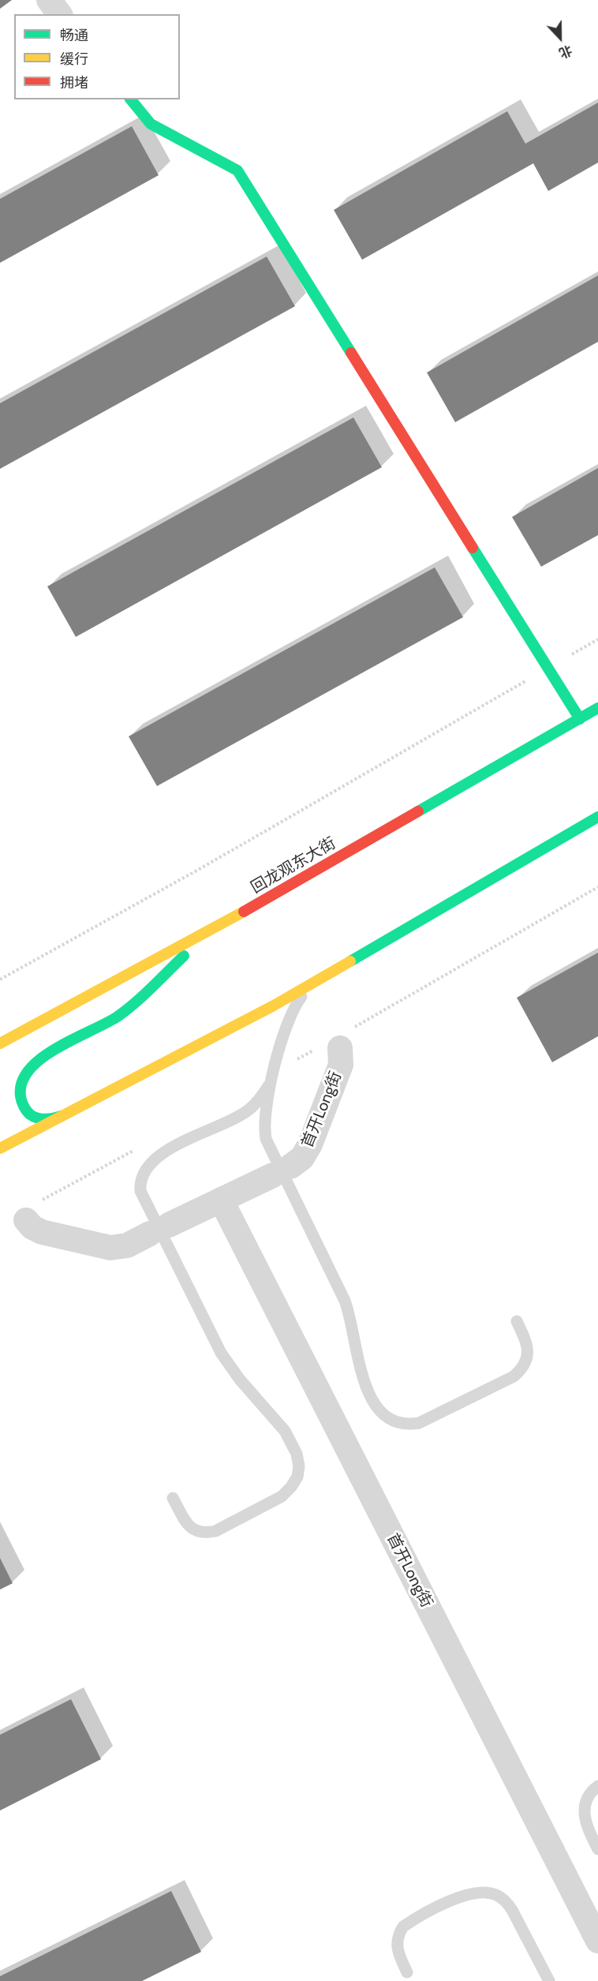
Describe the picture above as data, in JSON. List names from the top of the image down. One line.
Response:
{"streets":{"main road":["回龙观东大街"],"street":["首开Long街"]},"legend":["畅通","缓行","拥堵"],"north":"bottom"}
